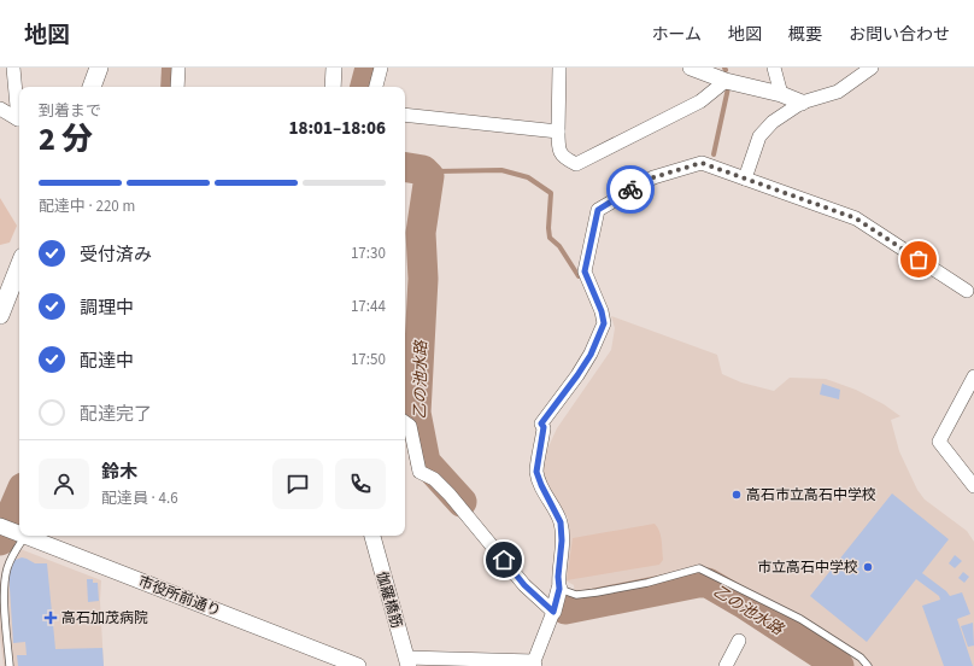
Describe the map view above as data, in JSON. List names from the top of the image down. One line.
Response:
{"streets":{"street":["市役所前通り","伽羅橋筋"]},"water":["乙の池水路"],"places":{"other":["高石市立高石中学校","市立高石中学校"],"health":["高石加茂病院"]},"page":{"header":"地図","nav":["ホーム","地図","概要","お問い合わせ"],"heading":["2 分","到着まで","18:01–18:06"],"panel":["鈴木","配達員 · 4.6"],"bar":"配達中 · 220 m","list":[["受付済み","17:30"],["調理中","17:44"],["配達中","17:50"],"配達完了"]}}
